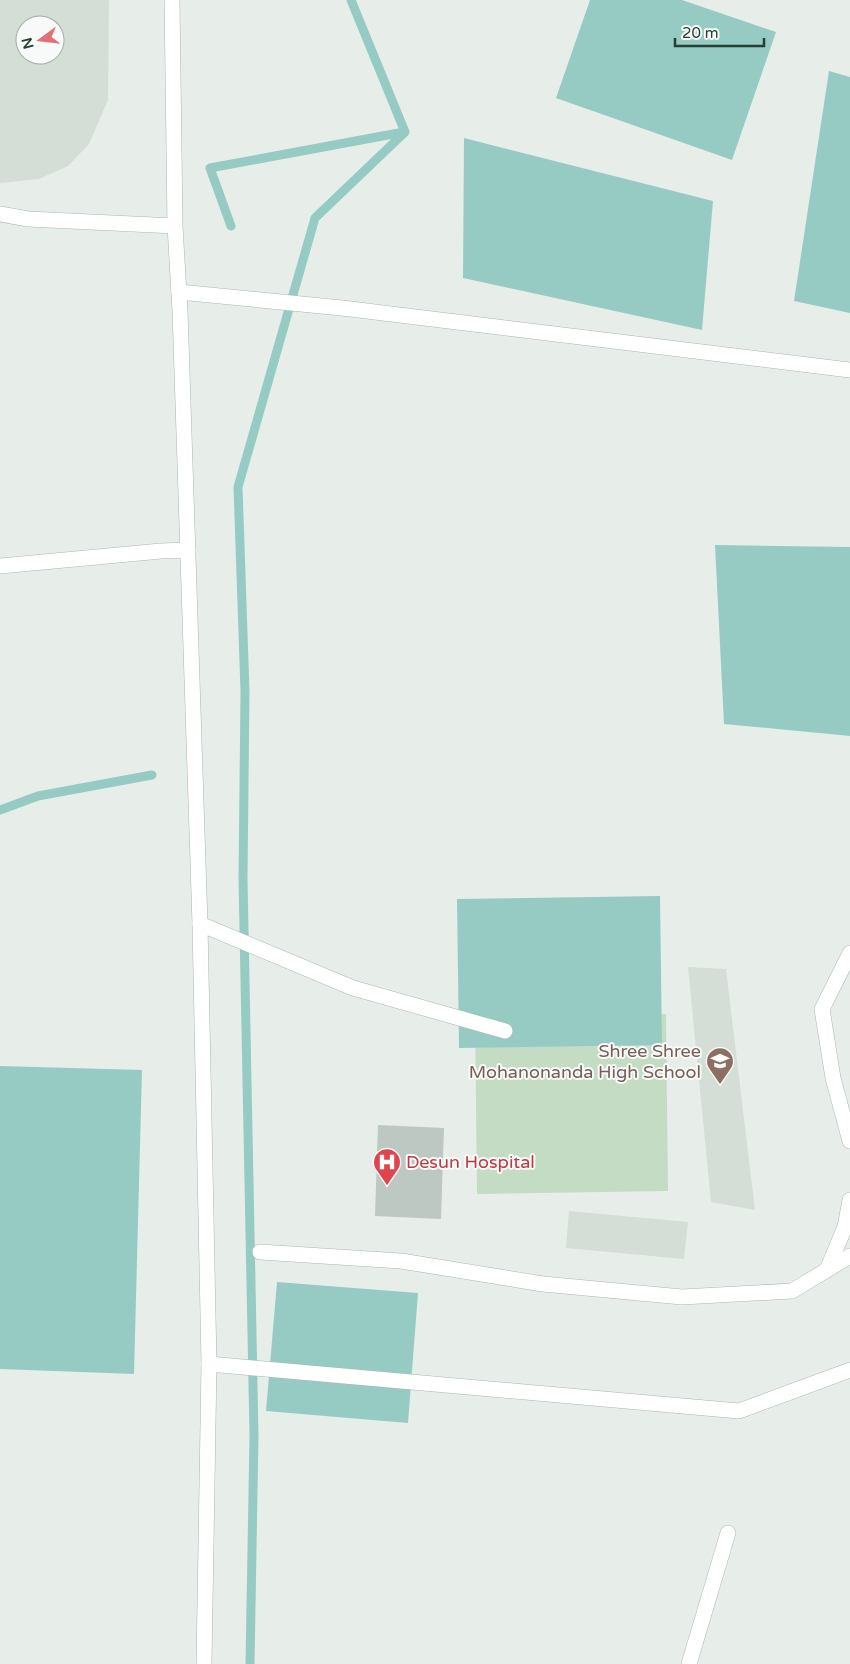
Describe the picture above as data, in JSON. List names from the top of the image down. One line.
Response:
{"places":{"school or university":["Shree Shree Mohanonanda High School"],"hospital":["Desun Hospital"]},"scale_bar":"20 m","north":"left"}
